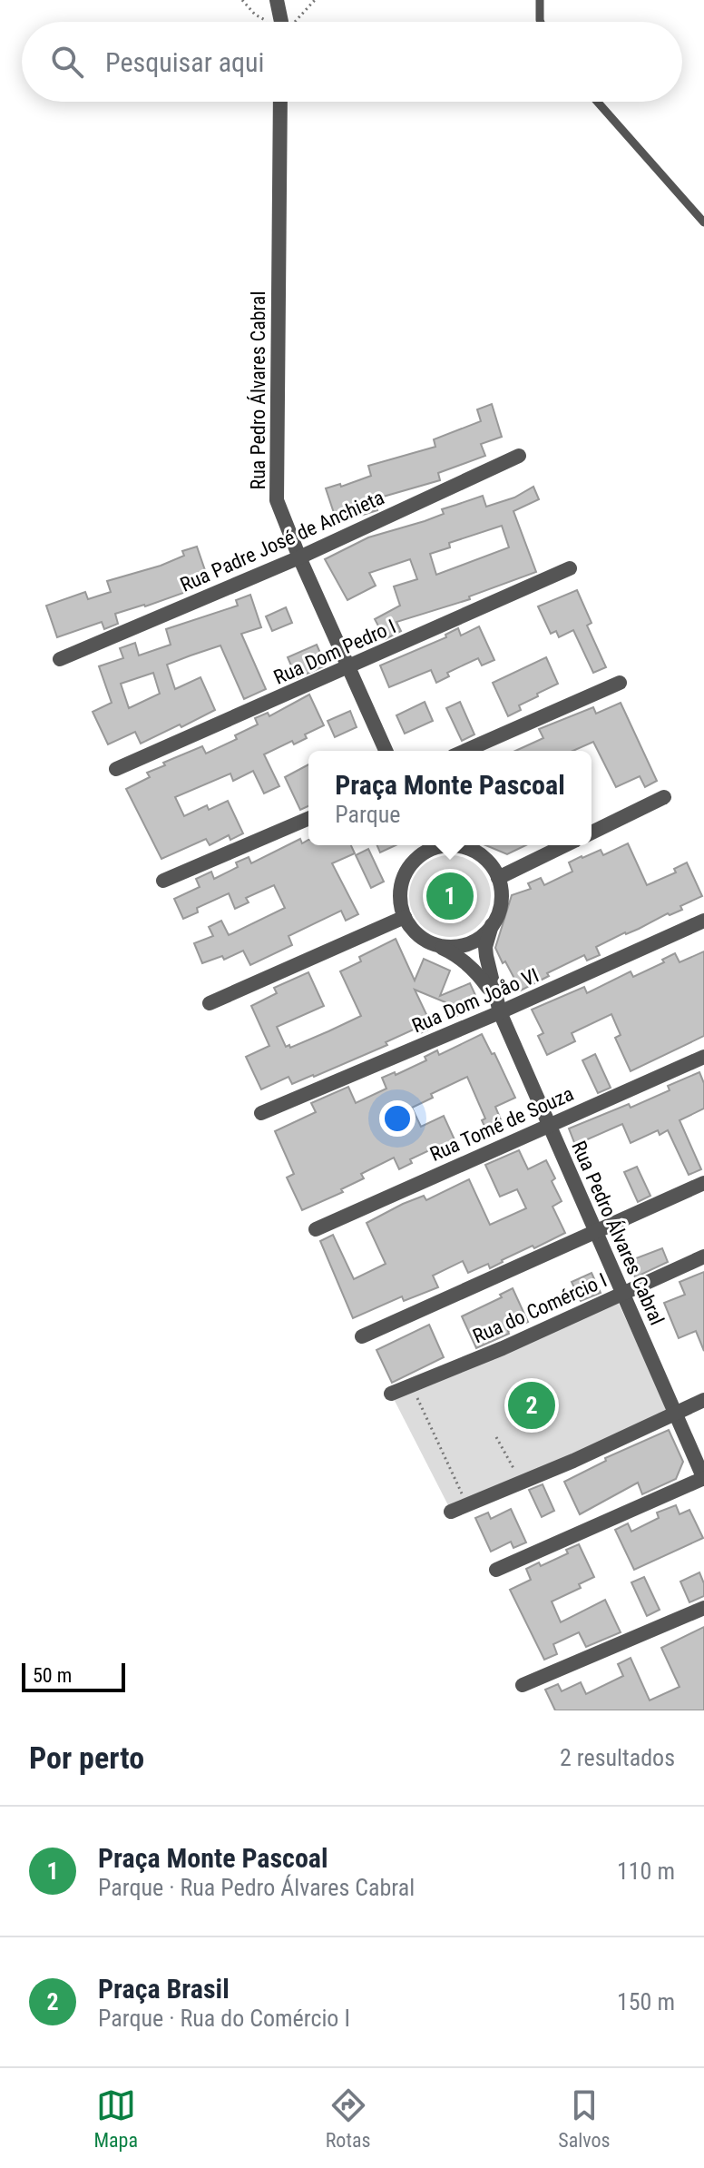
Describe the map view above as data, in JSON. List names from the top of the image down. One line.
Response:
{"streets":{"street":["Rua Pedro Álvares Cabral","Rua Padre José de Anchieta","Rua Dom Pedro I","Rua Dom Joåo VI","Rua Tomé de Souza","Rua do Comércio I"]},"crossings":[["Rua Pedro Álvares Cabral","Rua Padre José de Anchieta"],["Rua Pedro Álvares Cabral","Rua Dom Pedro I"],["Rua Pedro Álvares Cabral","Rua Dom Joåo VI"],["Rua Pedro Álvares Cabral","Rua Tomé de Souza"],["Rua Pedro Álvares Cabral","Rua do Comércio I"]],"scale_bar":"50 m","page":{"search":"Pesquisar aqui","popup":["Praça Monte Pascoal","Parque"],"pins":["1","2"],"scale":"50 m","heading":["Por perto","2 resultados"],"list":[{"mark":"1","name":"Praça Monte Pascoal","note":"Parque · Rua Pedro Álvares Cabral","value":"110 m"},{"mark":"2","name":"Praça Brasil","note":"Parque · Rua do Comércio I","value":"150 m"}],"nav":["Mapa","Rotas","Salvos"]}}
